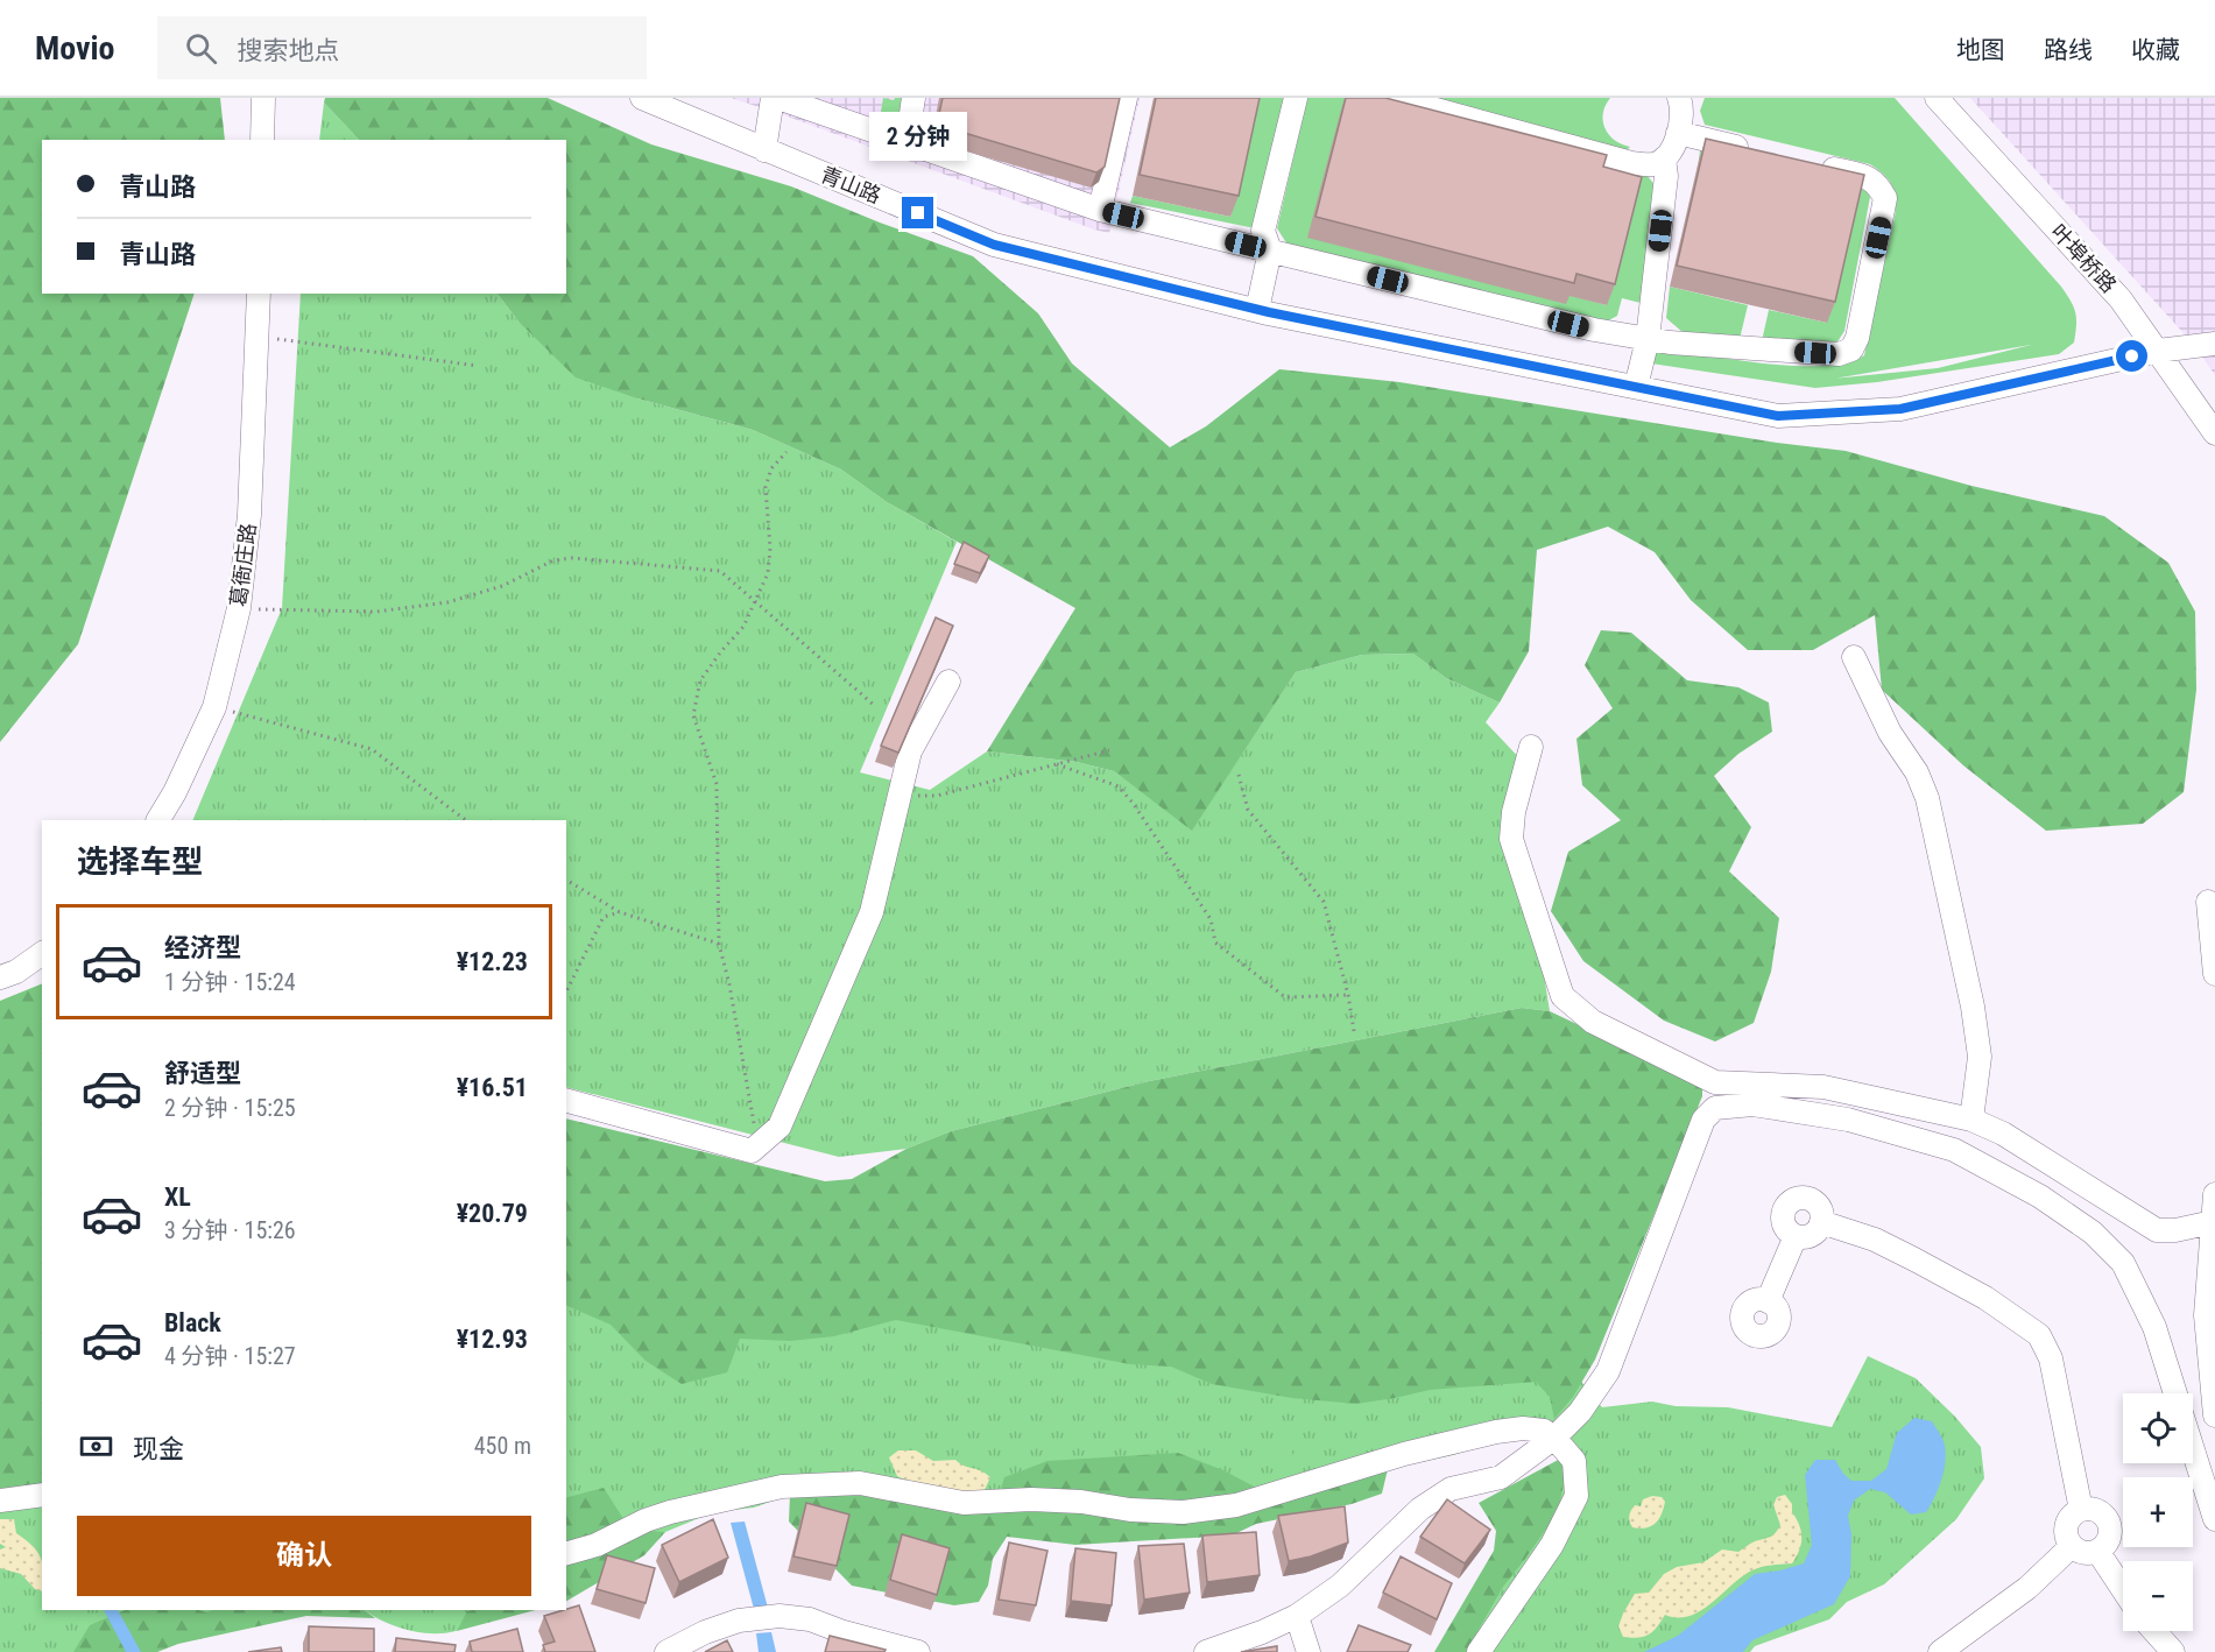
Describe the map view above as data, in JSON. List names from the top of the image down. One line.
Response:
{"streets":{"street":["青山路","叶埠桥路","葛衙庄路"]},"crossings":[["青山路","叶埠桥路"]],"page":{"header":"Movio","search":"搜索地点","nav":["地图","路线","收藏"],"bubble":"2 分钟","banner":["青山路","青山路"],"heading":"选择车型","list":[{"name":"经济型","note":"1 分钟 · 15:24","value":"¥12.23"},{"name":"舒适型","note":"2 分钟 · 15:25","value":"¥16.51"},{"name":"XL","note":"3 分钟 · 15:26","value":"¥20.79"},{"name":"Black","note":"4 分钟 · 15:27","value":"¥12.93"}],"map_buttons":["+","−"],"pay":["现金","450 m"],"buttons":"确认"}}
